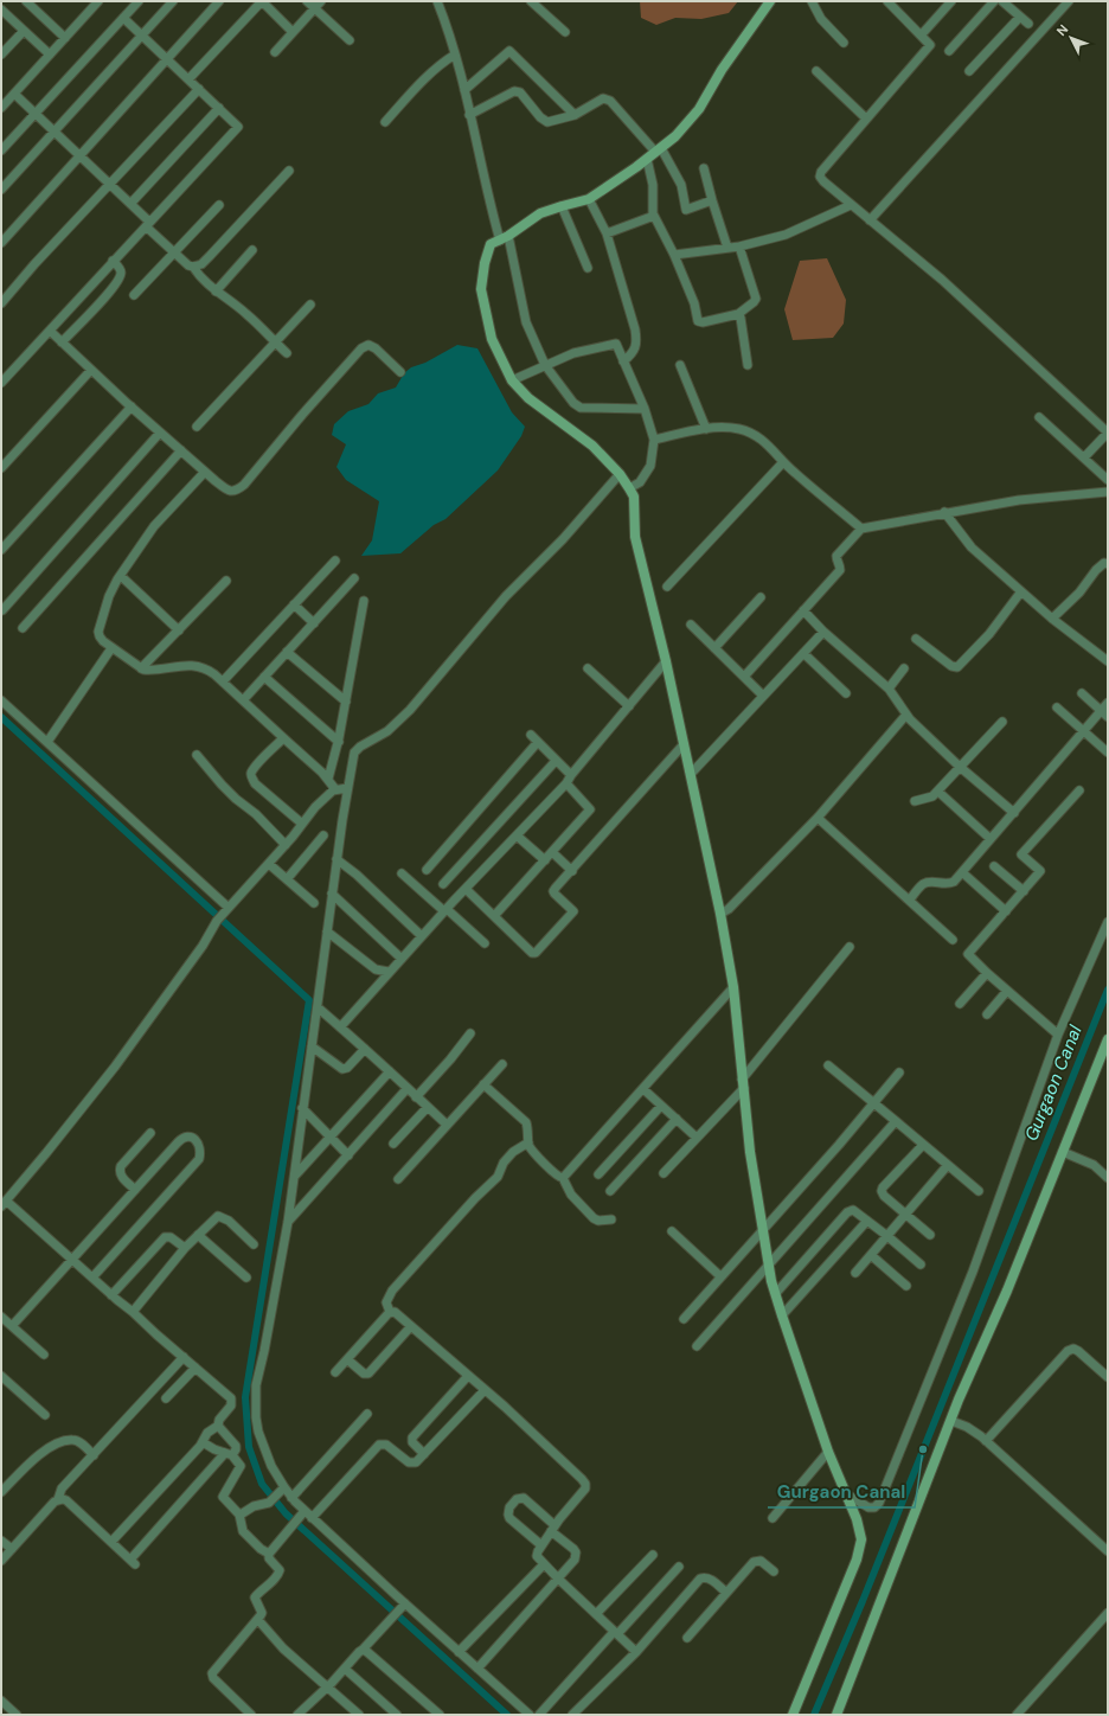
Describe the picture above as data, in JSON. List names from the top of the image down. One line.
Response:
{"water":["Gurgaon Canal"],"places":["Gurgaon Canal"],"north":"top left"}
